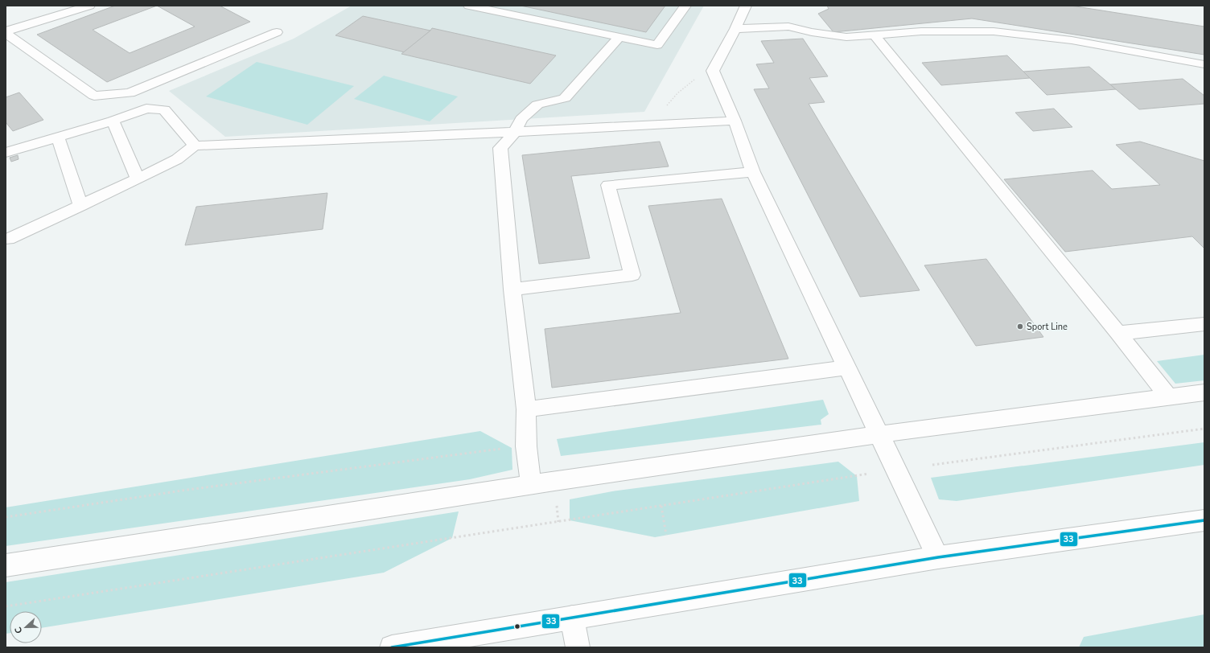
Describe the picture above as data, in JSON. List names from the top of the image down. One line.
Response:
{"places":["Sport Line"],"lines":["transit line 33"],"north":"left"}
